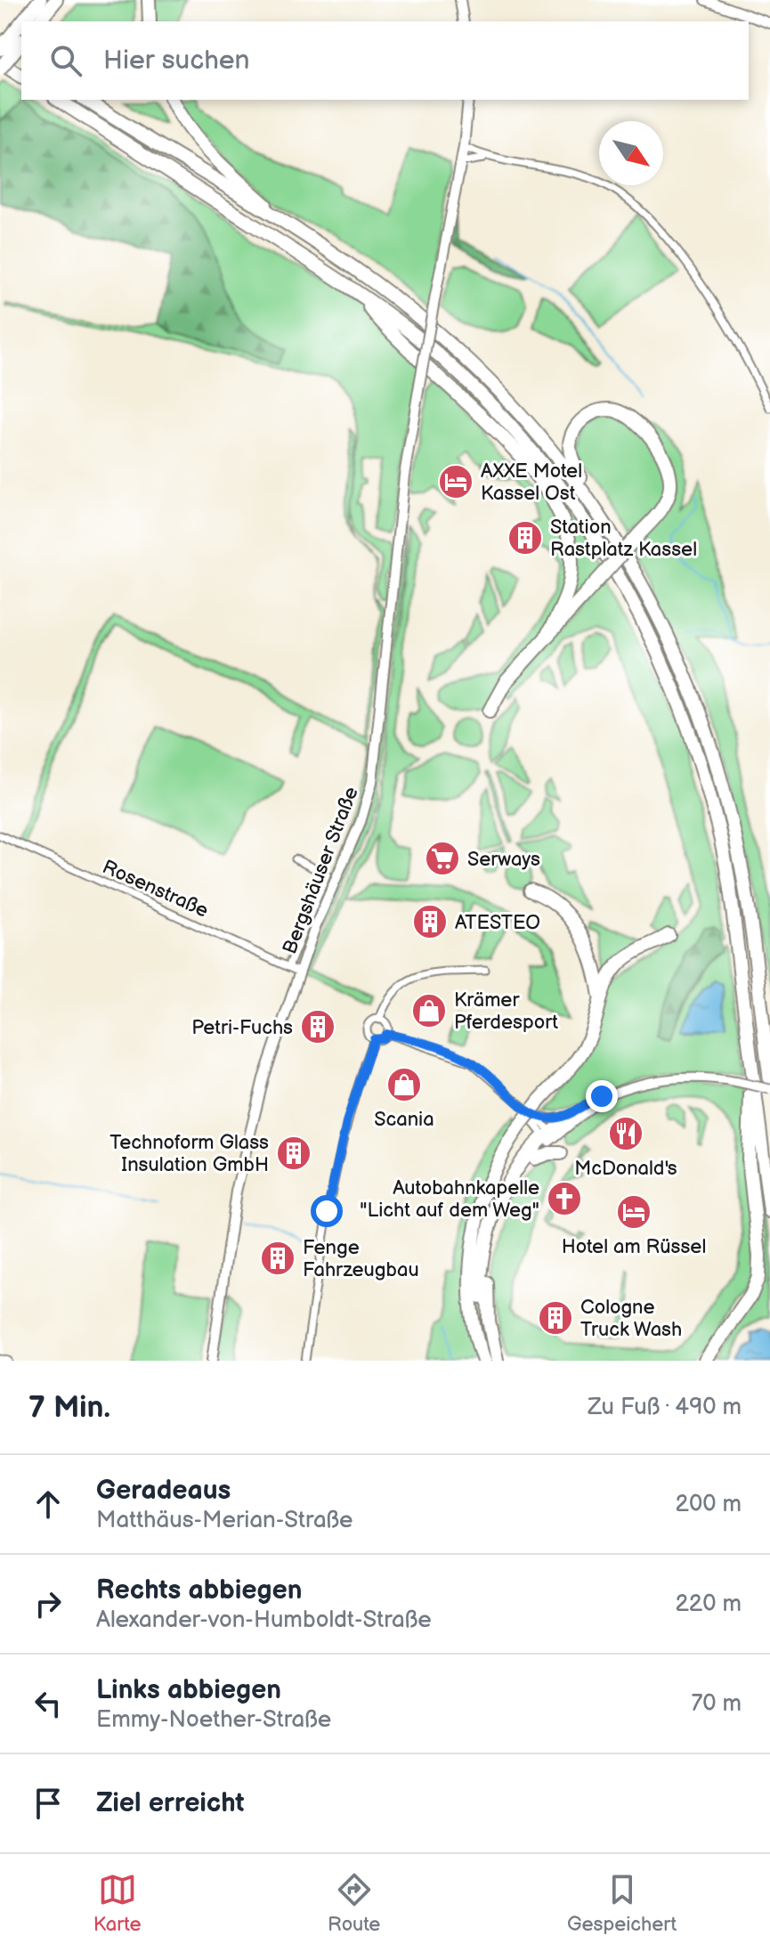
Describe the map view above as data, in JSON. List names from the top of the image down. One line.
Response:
{"streets":{"main road":["Bergshäuser Straße"],"street":["Rosenstraße"]},"crossings":[["Bergshäuser Straße","Rosenstraße"]],"places":{"hotel":["AXXE Motel Kassel Ost","Hotel am Rüssel"],"building":["Station Rastplatz Kassel","ATESTEO","Petri-Fuchs","Technoform Glass Insulation GmbH","Fenge Fahrzeugbau","Cologne Truck Wash"],"supermarket":["Serways"],"shop":["Krämer Pferdesport","Scania"],"restaurant":["McDonald's"],"church":["Autobahnkapelle \"Licht auf dem Weg\""]},"north":"bottom right","page":{"search":"Hier suchen","heading":["7 Min.","Zu Fuß · 490 m"],"list":[["Geradeaus","Matthäus-Merian-Straße","200 m"],["Rechts abbiegen","Alexander-von-Humboldt-Straße","220 m"],["Links abbiegen","Emmy-Noether-Straße","70 m"],"Ziel erreicht"],"nav":["Karte","Route","Gespeichert"]}}
